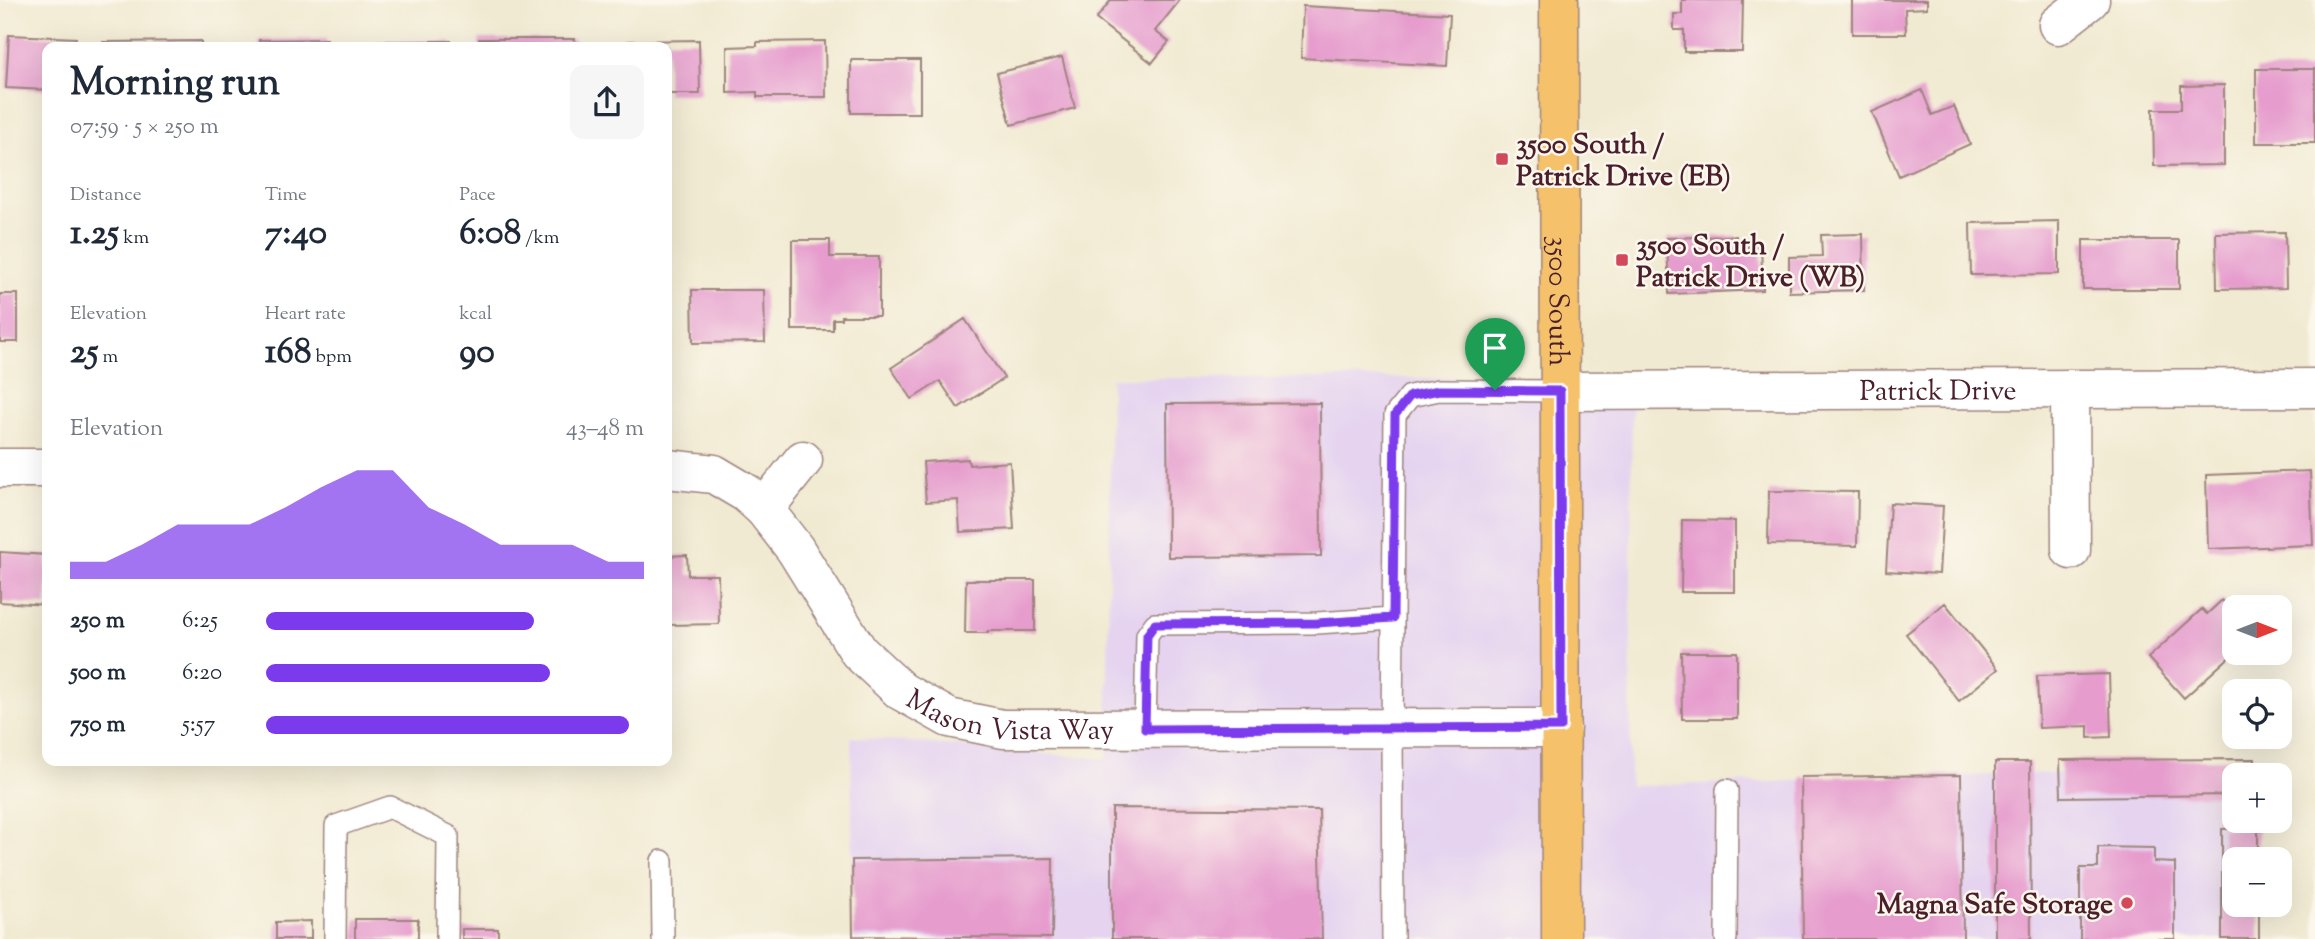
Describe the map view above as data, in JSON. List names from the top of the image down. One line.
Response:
{"streets":{"main road":["3500 South"],"street":["Patrick Drive","Mason Vista Way"]},"crossings":[["3500 South","Patrick Drive"],["3500 South","Mason Vista Way"]],"places":{"transit":["3500 South / Patrick Drive (EB)","3500 South / Patrick Drive (WB)"],"other":["Magna Safe Storage"]},"north":"right","page":{"heading":["Morning run","07:59 · 5 × 250 m"],"stats":[["Distance","1.25 km"],["Time","7:40"],["Pace","6:08 /km"],["Elevation","25 m"],["Heart rate","168 bpm"],["kcal","90"]],"chart":["Elevation","43–48 m"],"map_buttons":["+","−"],"list":[{"name":"250 m","note":"6:25"},{"name":"500 m","note":"6:20"},{"name":"750 m","note":"5:57"}]}}
